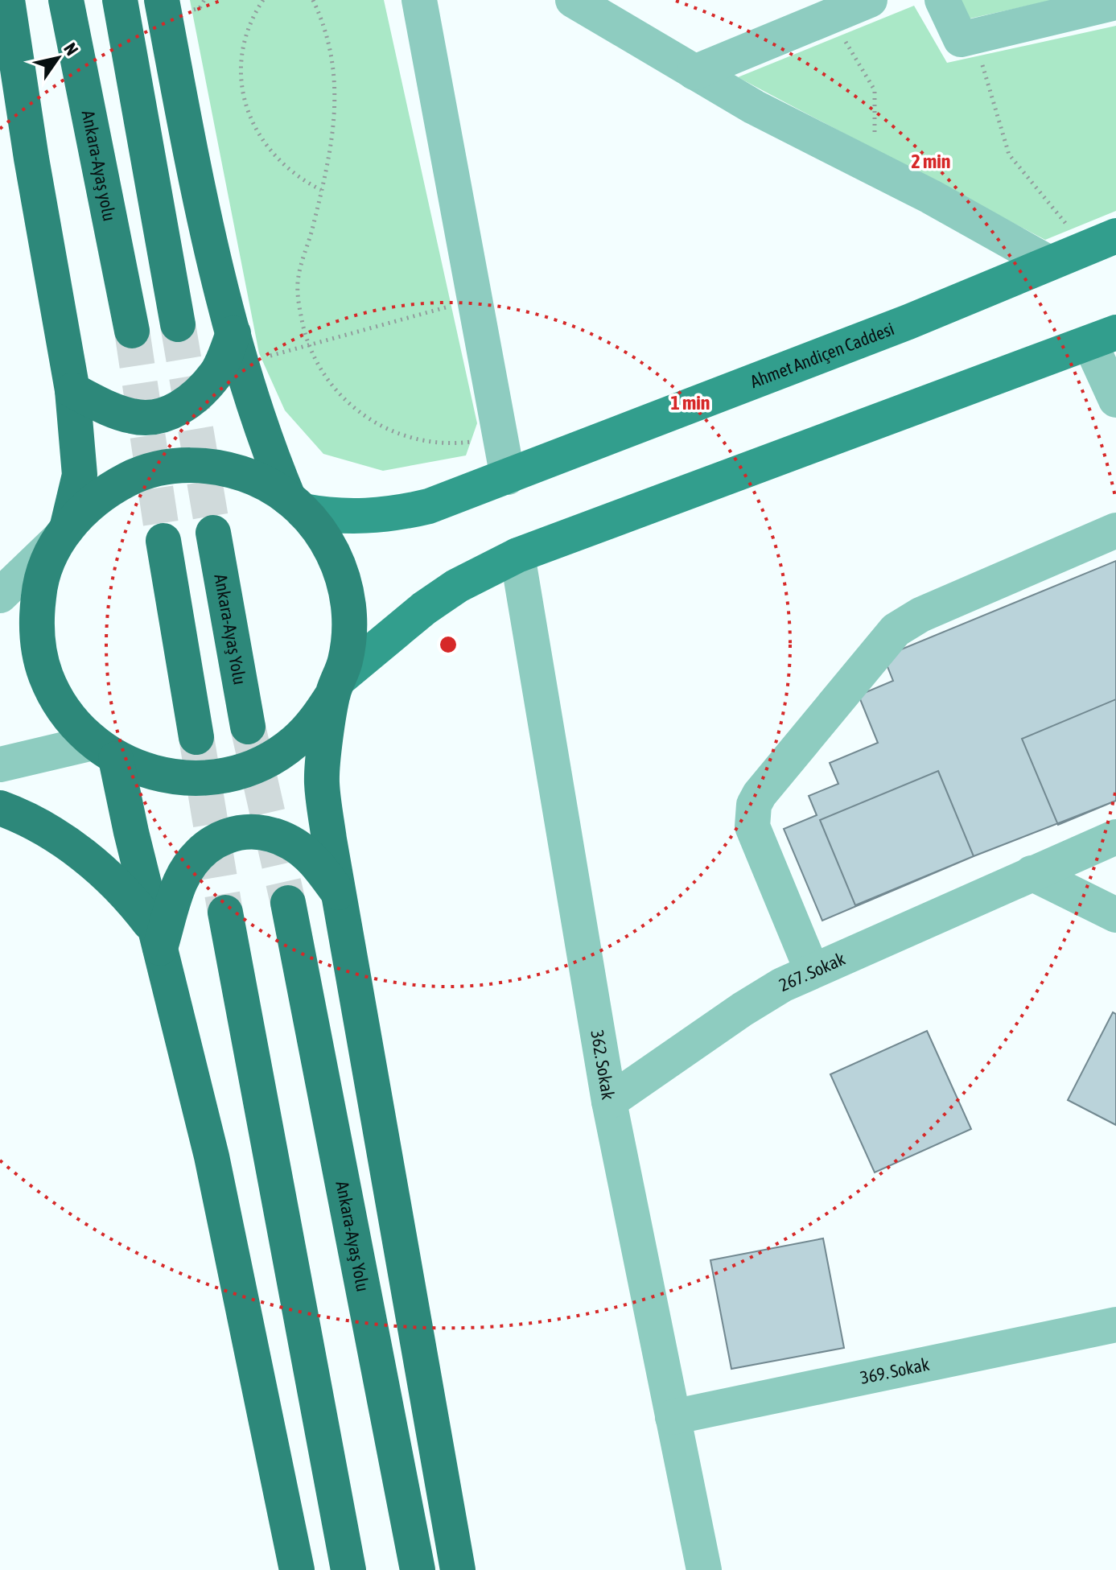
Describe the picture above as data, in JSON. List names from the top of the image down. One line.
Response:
{"streets":{"highway":["Ankara-Ayaş yolu","Ankara-Ayaş Yolu"],"main road":["Ahmet Andiçen Caddesi"],"street":["267. Sokak","362. Sokak","369. Sokak"]},"crossings":[["267. Sokak","362. Sokak"],["362. Sokak","369. Sokak"]],"north":"top right","rings":["2 min","1 min"]}
